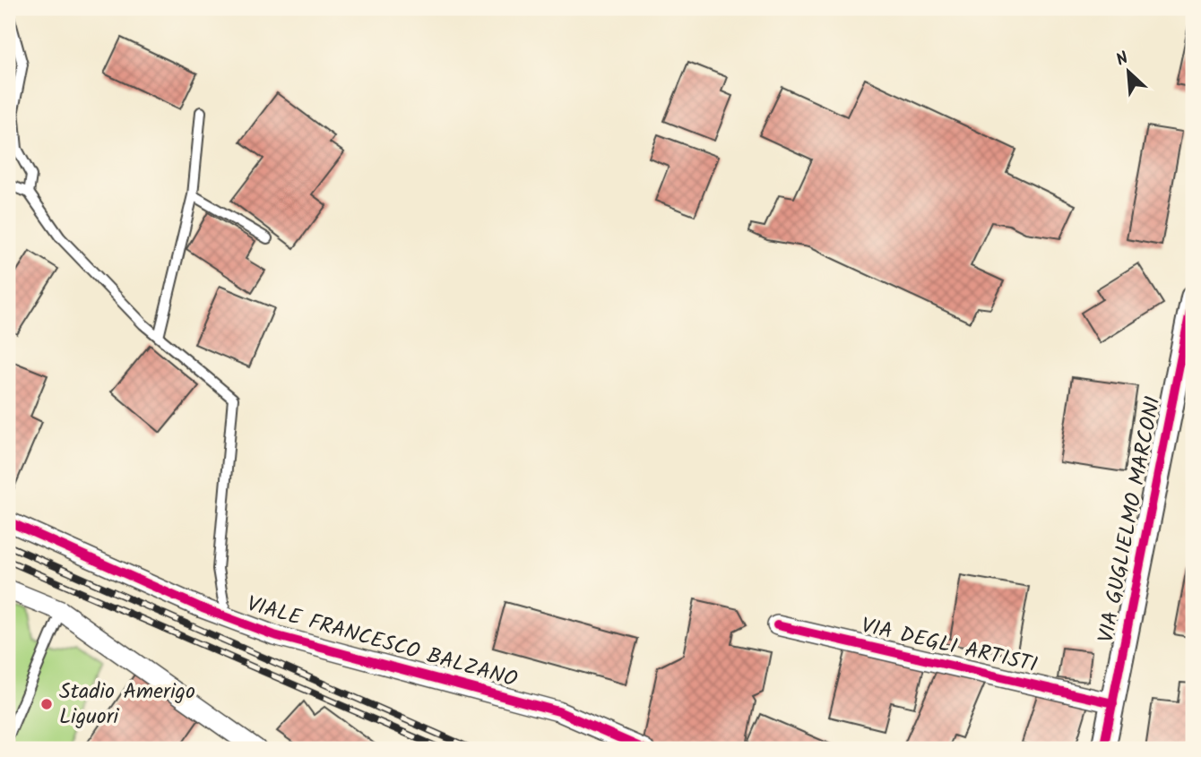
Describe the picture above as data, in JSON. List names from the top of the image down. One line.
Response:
{"streets":{"street":["VIA GUGLIELMO MARCONI","VIALE FRANCESCO BALZANO","VIA DEGLI ARTISTI"]},"crossings":[["VIA GUGLIELMO MARCONI","VIA DEGLI ARTISTI"]],"places":["Stadio Amerigo Liguori"],"north":"top left"}
